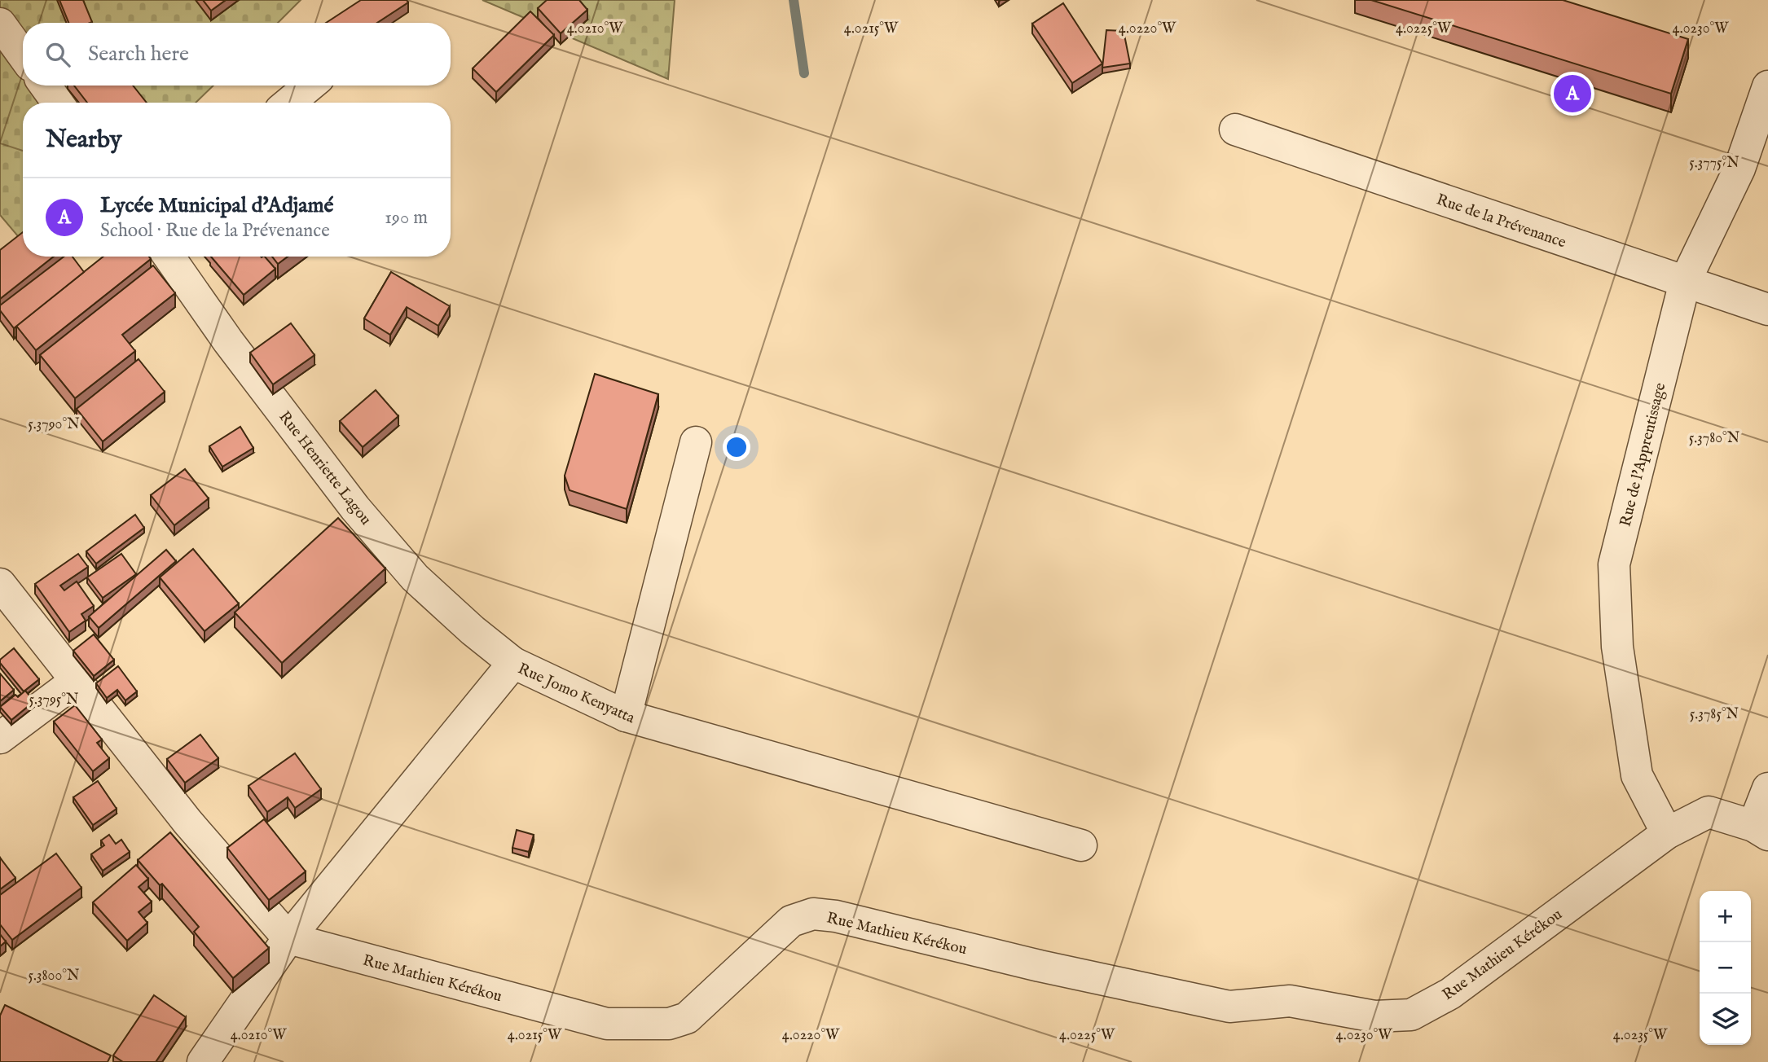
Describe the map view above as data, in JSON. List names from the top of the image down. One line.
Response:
{"streets":{"street":["Rue de la Prévenance","Rue de l'Apprentissage","Rue Henriette Lagou","Rue Jomo Kenyatta","Rue Mathieu Kérékou"]},"crossings":[["Rue de la Prévenance","Rue de l'Apprentissage"],["Rue de l'Apprentissage","Rue Mathieu Kérékou"],["Rue Henriette Lagou","Rue Jomo Kenyatta"],["Rue Jomo Kenyatta","Rue Mathieu Kérékou"]],"page":{"search":"Search here","pins":"A","heading":"Nearby","list":[{"mark":"A","name":"Lycée Municipal d'Adjamé","note":"School · Rue de la Prévenance","value":"190 m"}],"map_buttons":["+","−"]},"coordinates":["4.0210°W","4.0215°W","4.0220°W","4.0225°W","4.0230°W","5.3775°N","5.3790°N","5.3780°N","5.3795°N","5.3785°N","5.3800°N","4.0235°W"]}
